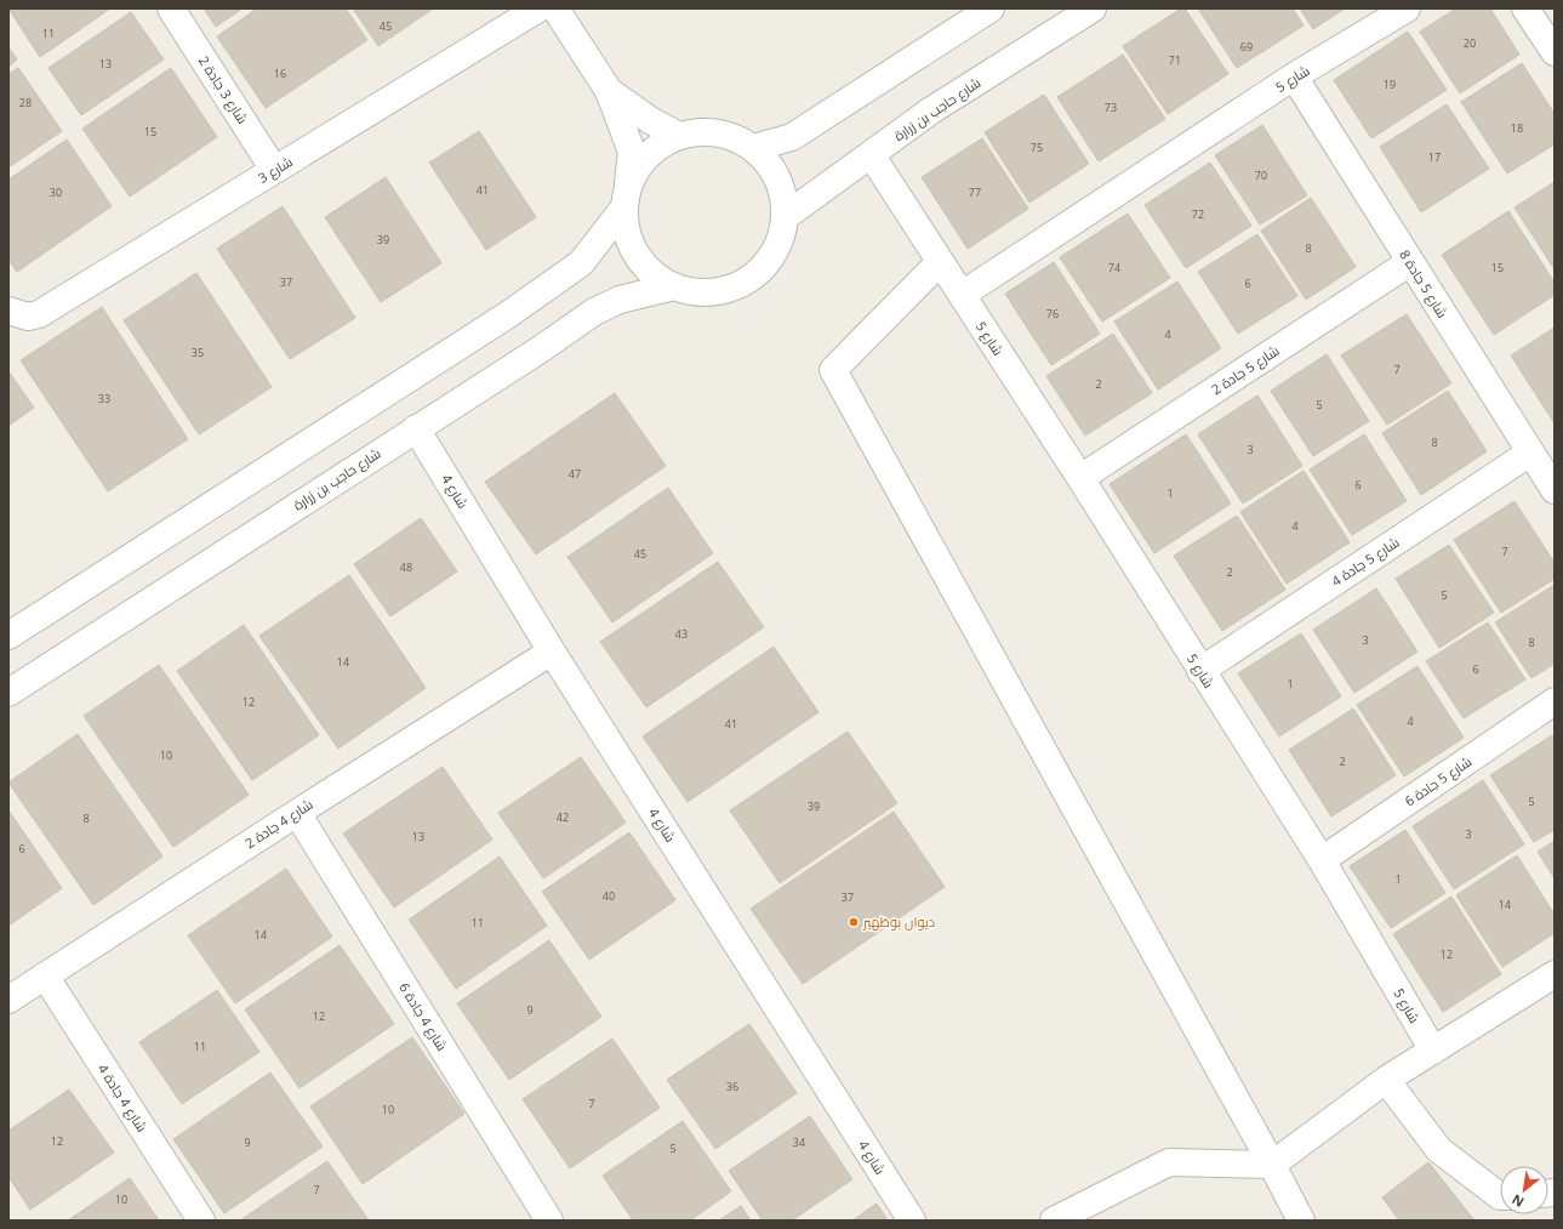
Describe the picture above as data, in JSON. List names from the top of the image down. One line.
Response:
{"streets":{"street":["شارع 5","شارع 3 جادة 2","شارع حاجب بن زرارة","شارع 3","شارع 5 جادة 8","شارع 5 جادة 2","شارع 4","شارع 5 جادة 4","شارع 5 جادة 6","شارع 4 جادة 2","شارع 4 جادة 6","شارع 4 جادة 4"]},"crossings":[["شارع 5","شارع حاجب بن زرارة"],["شارع 5","شارع 5 جادة 8"],["شارع 5","شارع 5 جادة 2"],["شارع 5","شارع 5 جادة 4"],["شارع 5","شارع 5 جادة 6"],["شارع 3 جادة 2","شارع 3"],["شارع حاجب بن زرارة","شارع 4"],["شارع 5 جادة 8","شارع 5 جادة 2"],["شارع 5 جادة 8","شارع 5 جادة 4"],["شارع 4","شارع 4 جادة 2"],["شارع 4 جادة 2","شارع 4 جادة 6"],["شارع 4 جادة 2","شارع 4 جادة 4"]],"places":["ديوان بوظهير"],"house_numbers":["45","11","20","69","71","13","16","19","28","73","18","15","75","17","70","41","30","77","72","39","8","74","15","37","6","76","4","35","7","2","33","5","8","3","47","6","1","4","7","45","48","2","5","43","3","8","14","6","1","12","4","41","10","2","5","39","42","8","3","13","6","1","40","37","14","11","14","12","9","12","11","36","7","10","12","9","34","5","7","10"],"north":"bottom left"}
